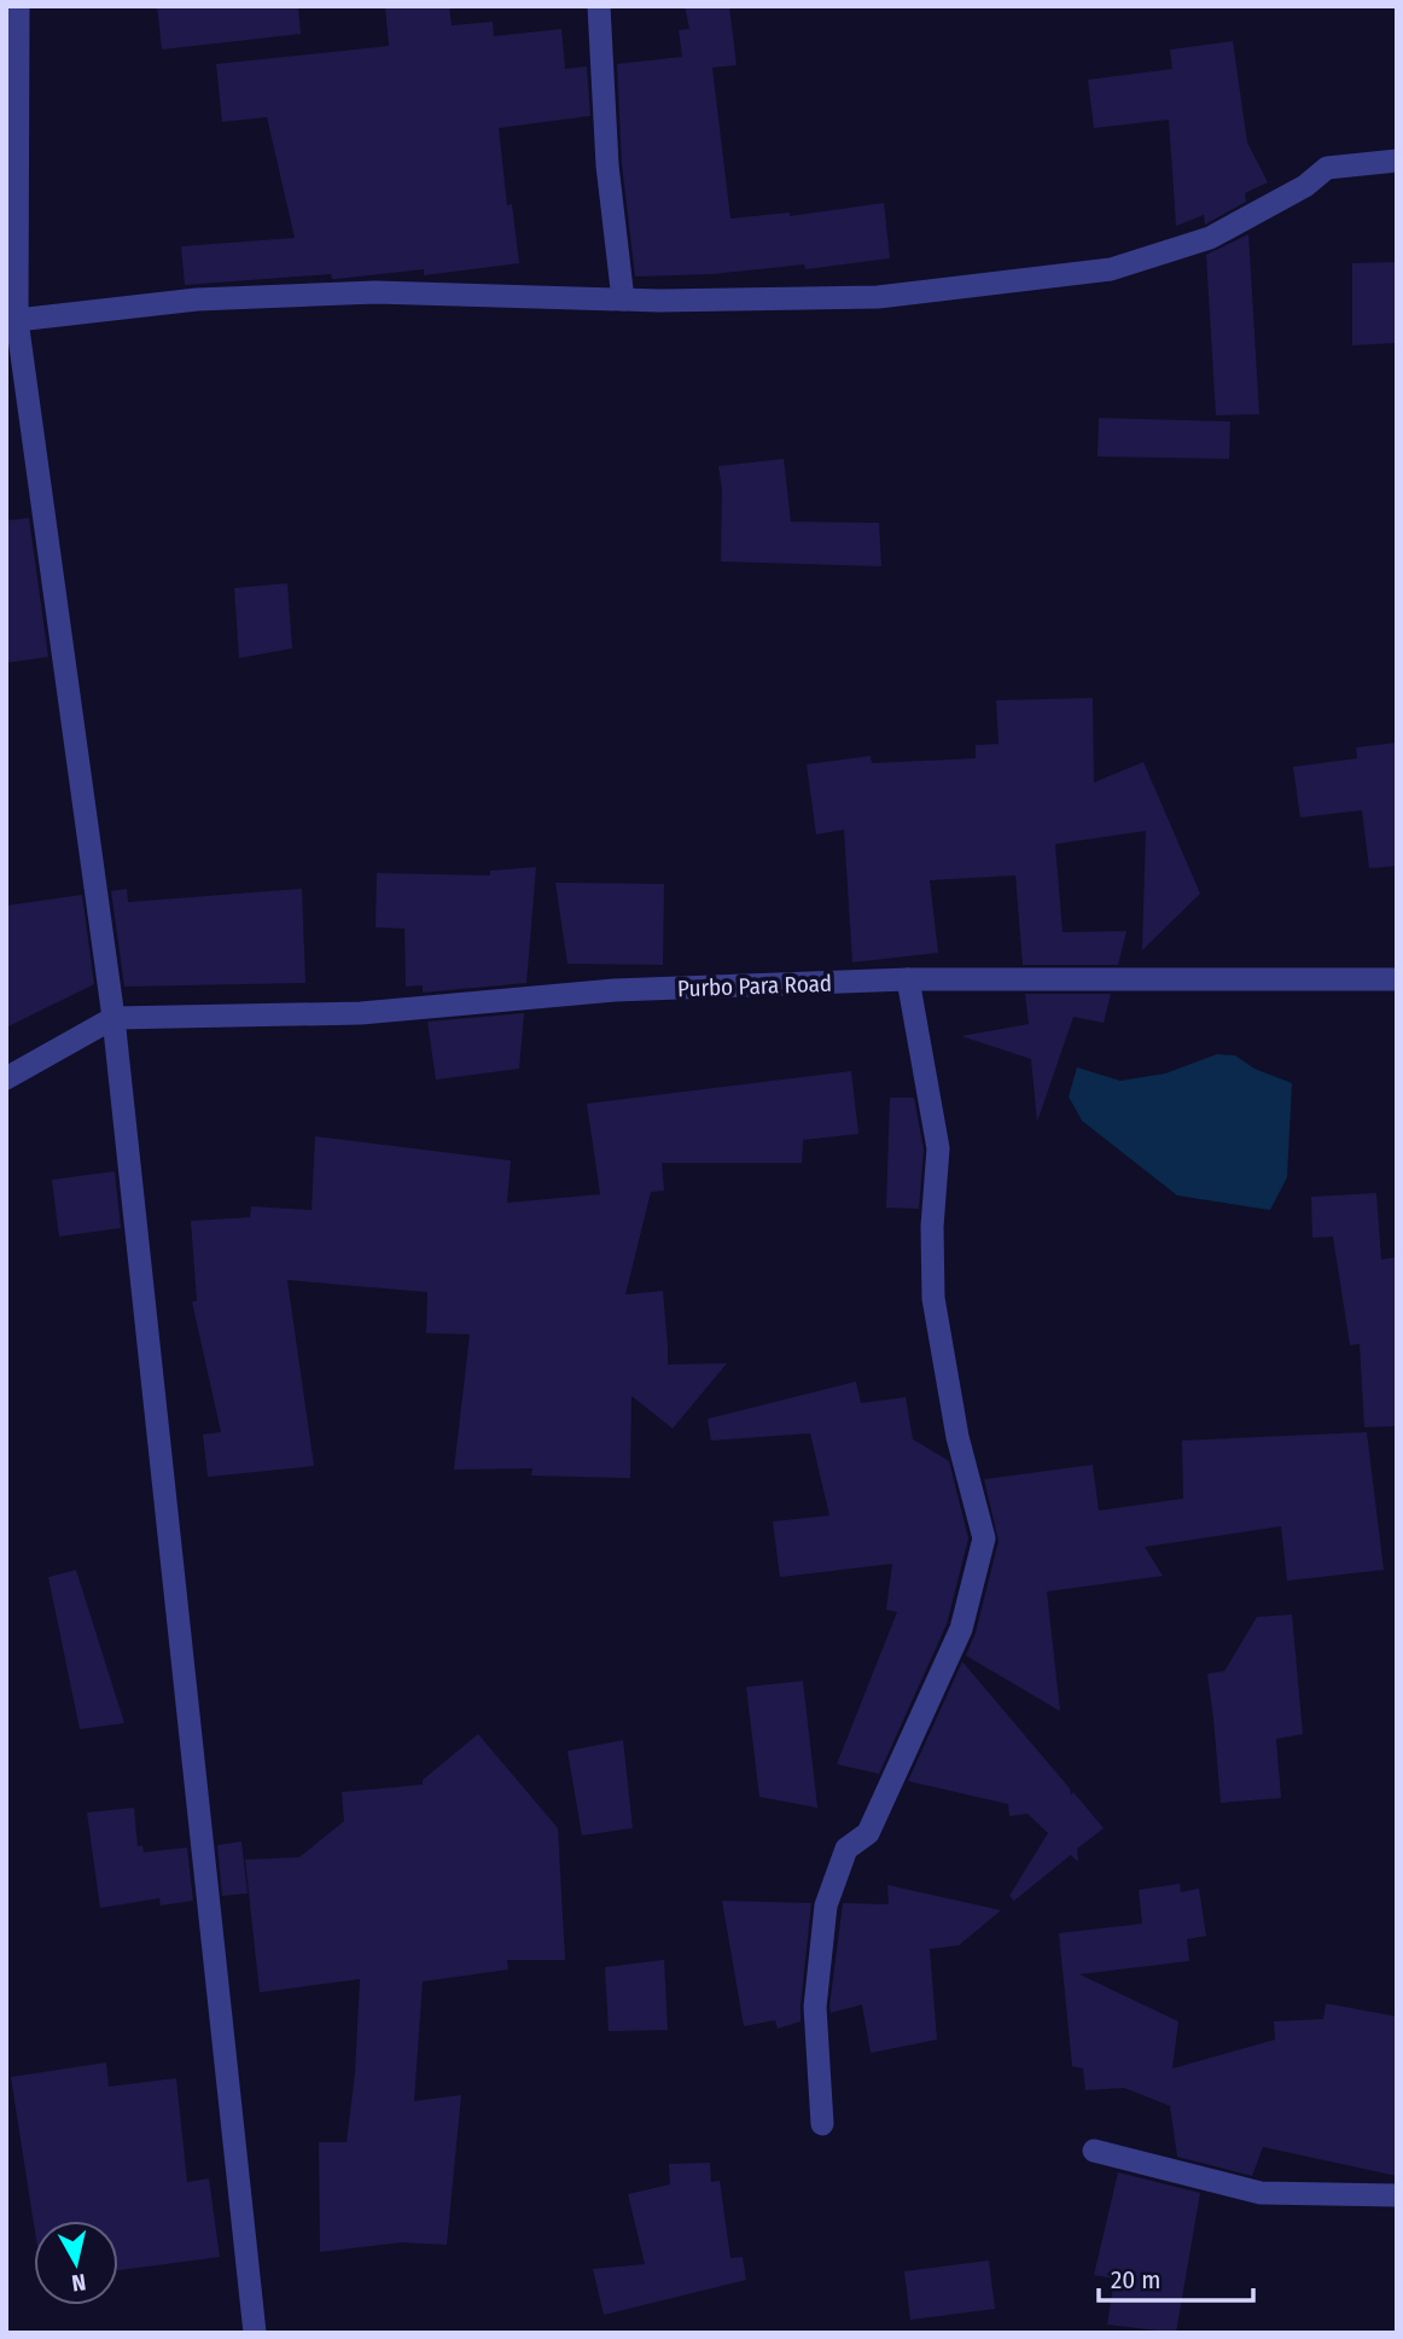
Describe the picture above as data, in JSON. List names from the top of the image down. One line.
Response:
{"streets":{"street":["Purbo Para Road"]},"scale_bar":"20 m","north":"bottom"}
